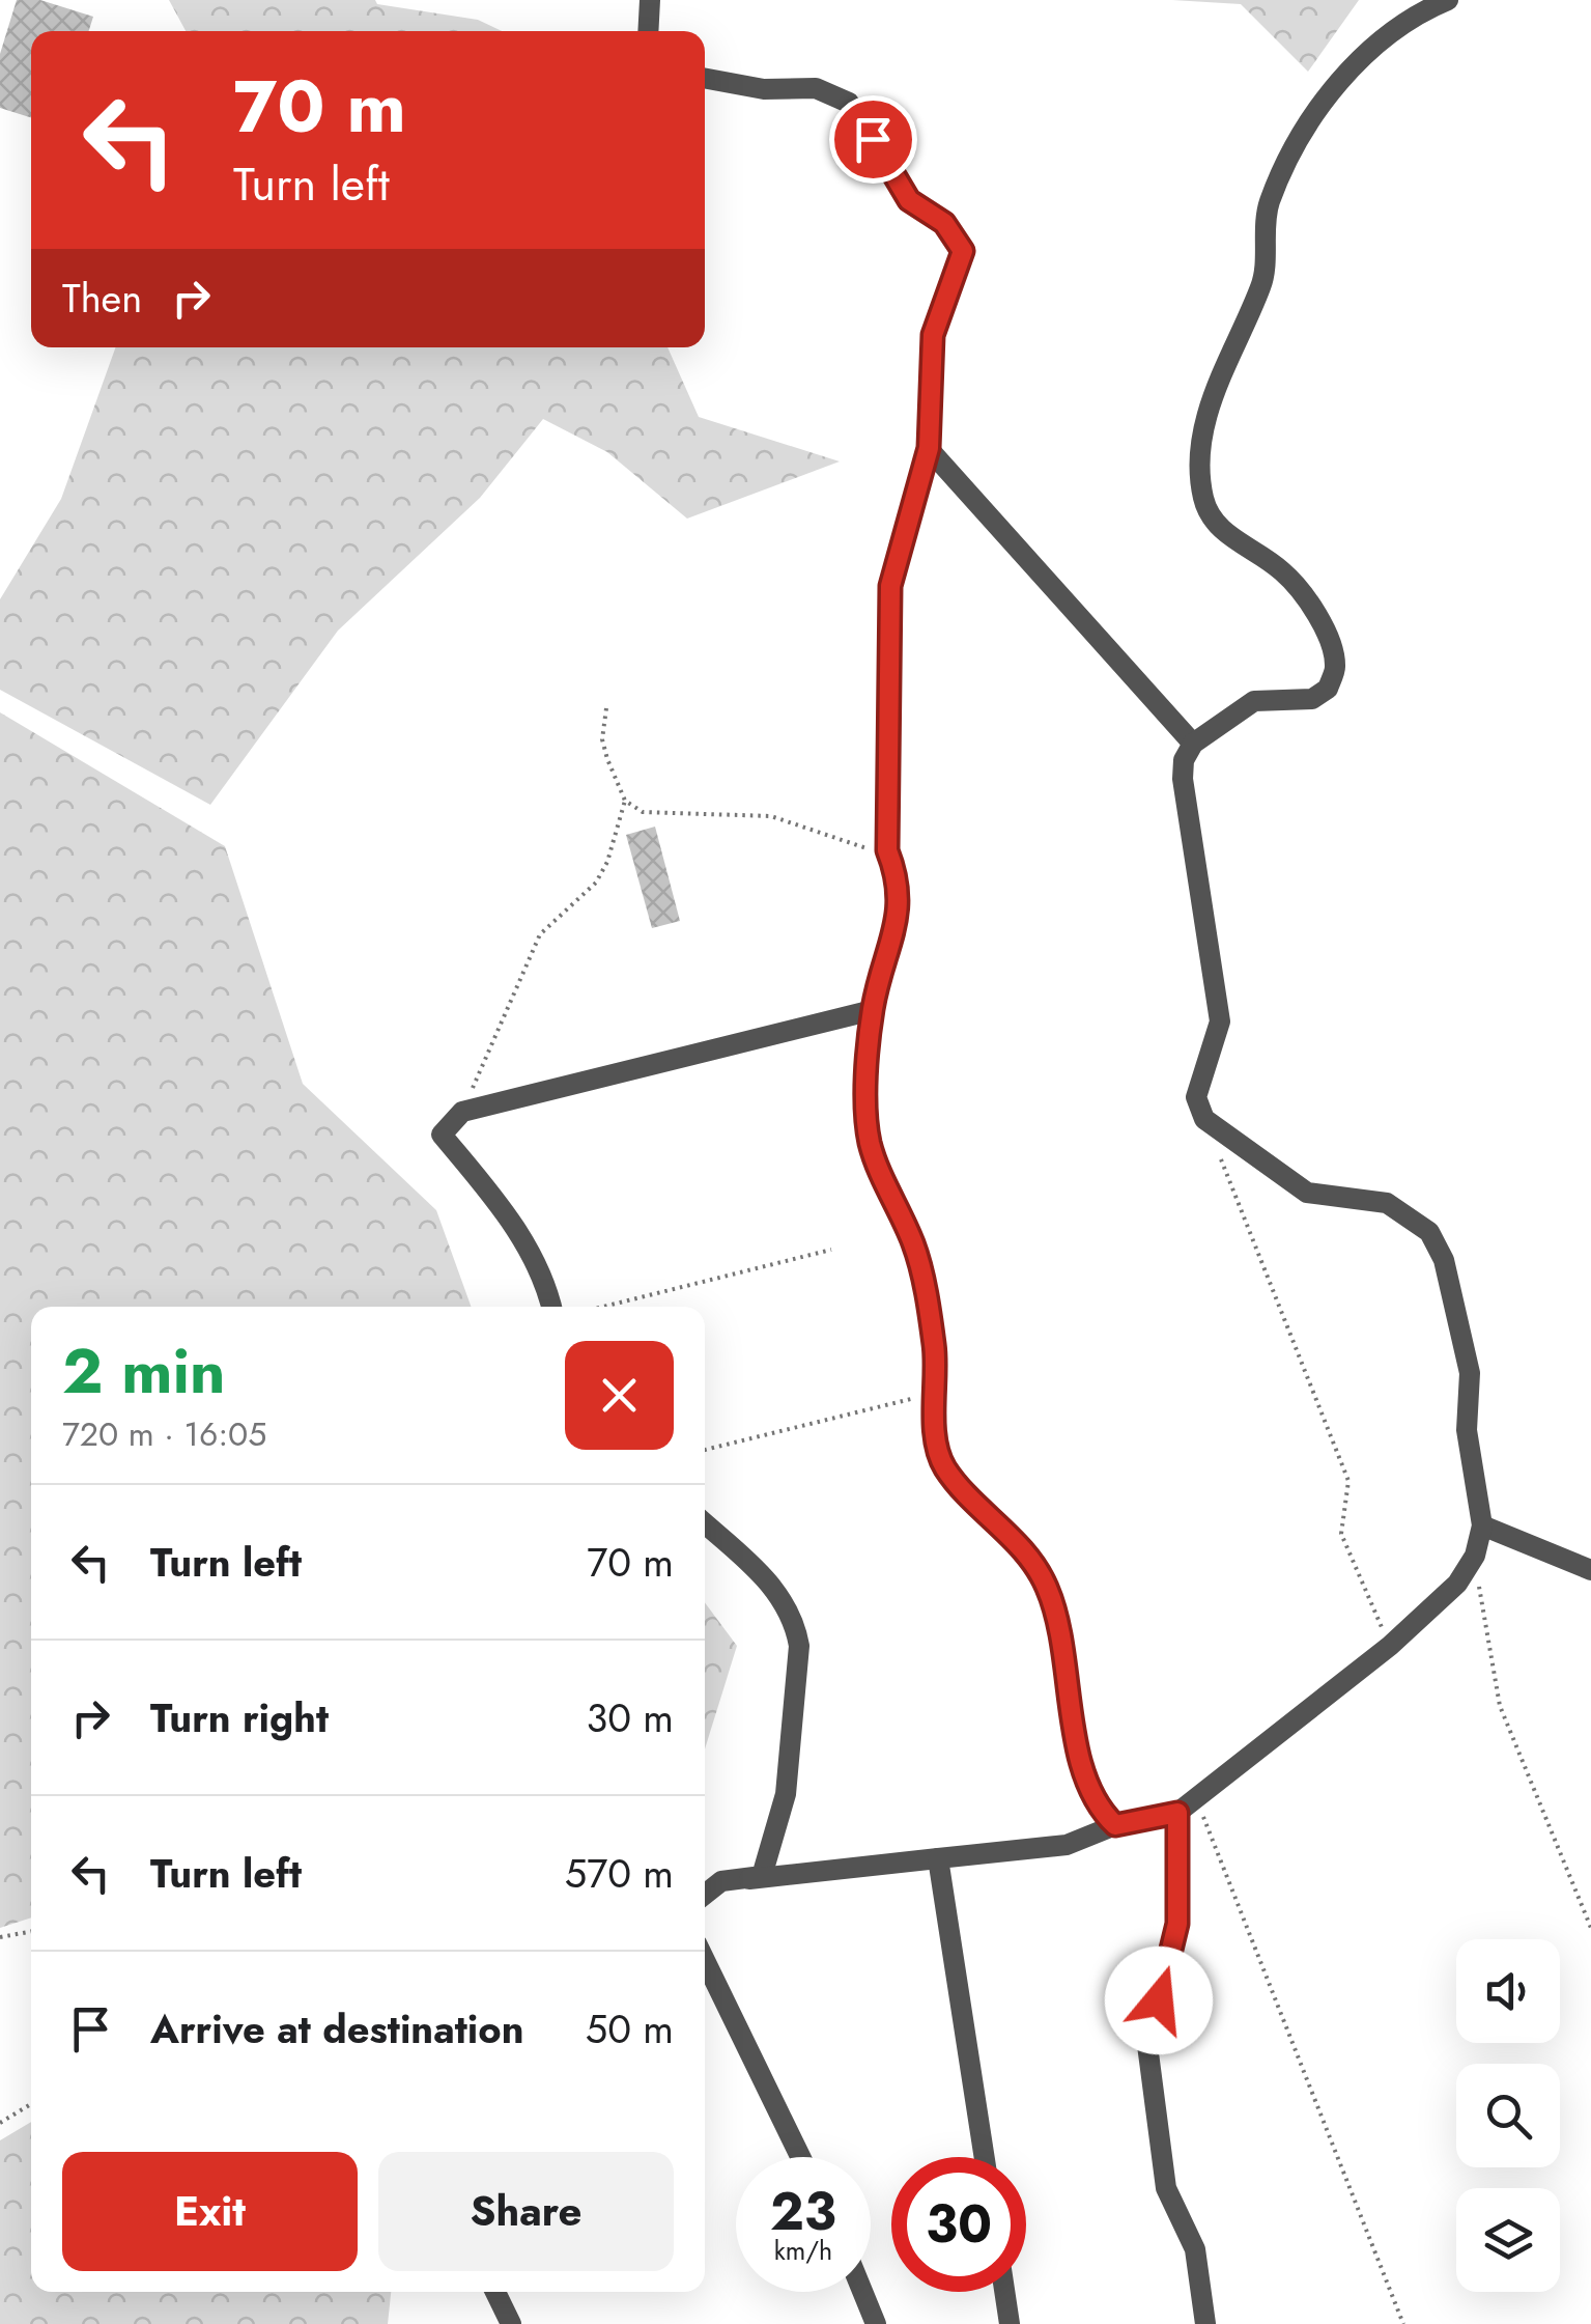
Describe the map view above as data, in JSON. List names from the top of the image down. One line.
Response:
{"page":{"turn":["70 m","Turn left"],"then":"Then","heading":["2 min","720 m · 16:05"],"list":[{"name":"Turn left","value":"70 m"},{"name":"Turn right","value":"30 m"},{"name":"Turn left","value":"570 m"},{"name":"Arrive at destination","value":"50 m"}],"buttons":["Exit","Share"],"speed":"23 km/h","limit":"30"}}
